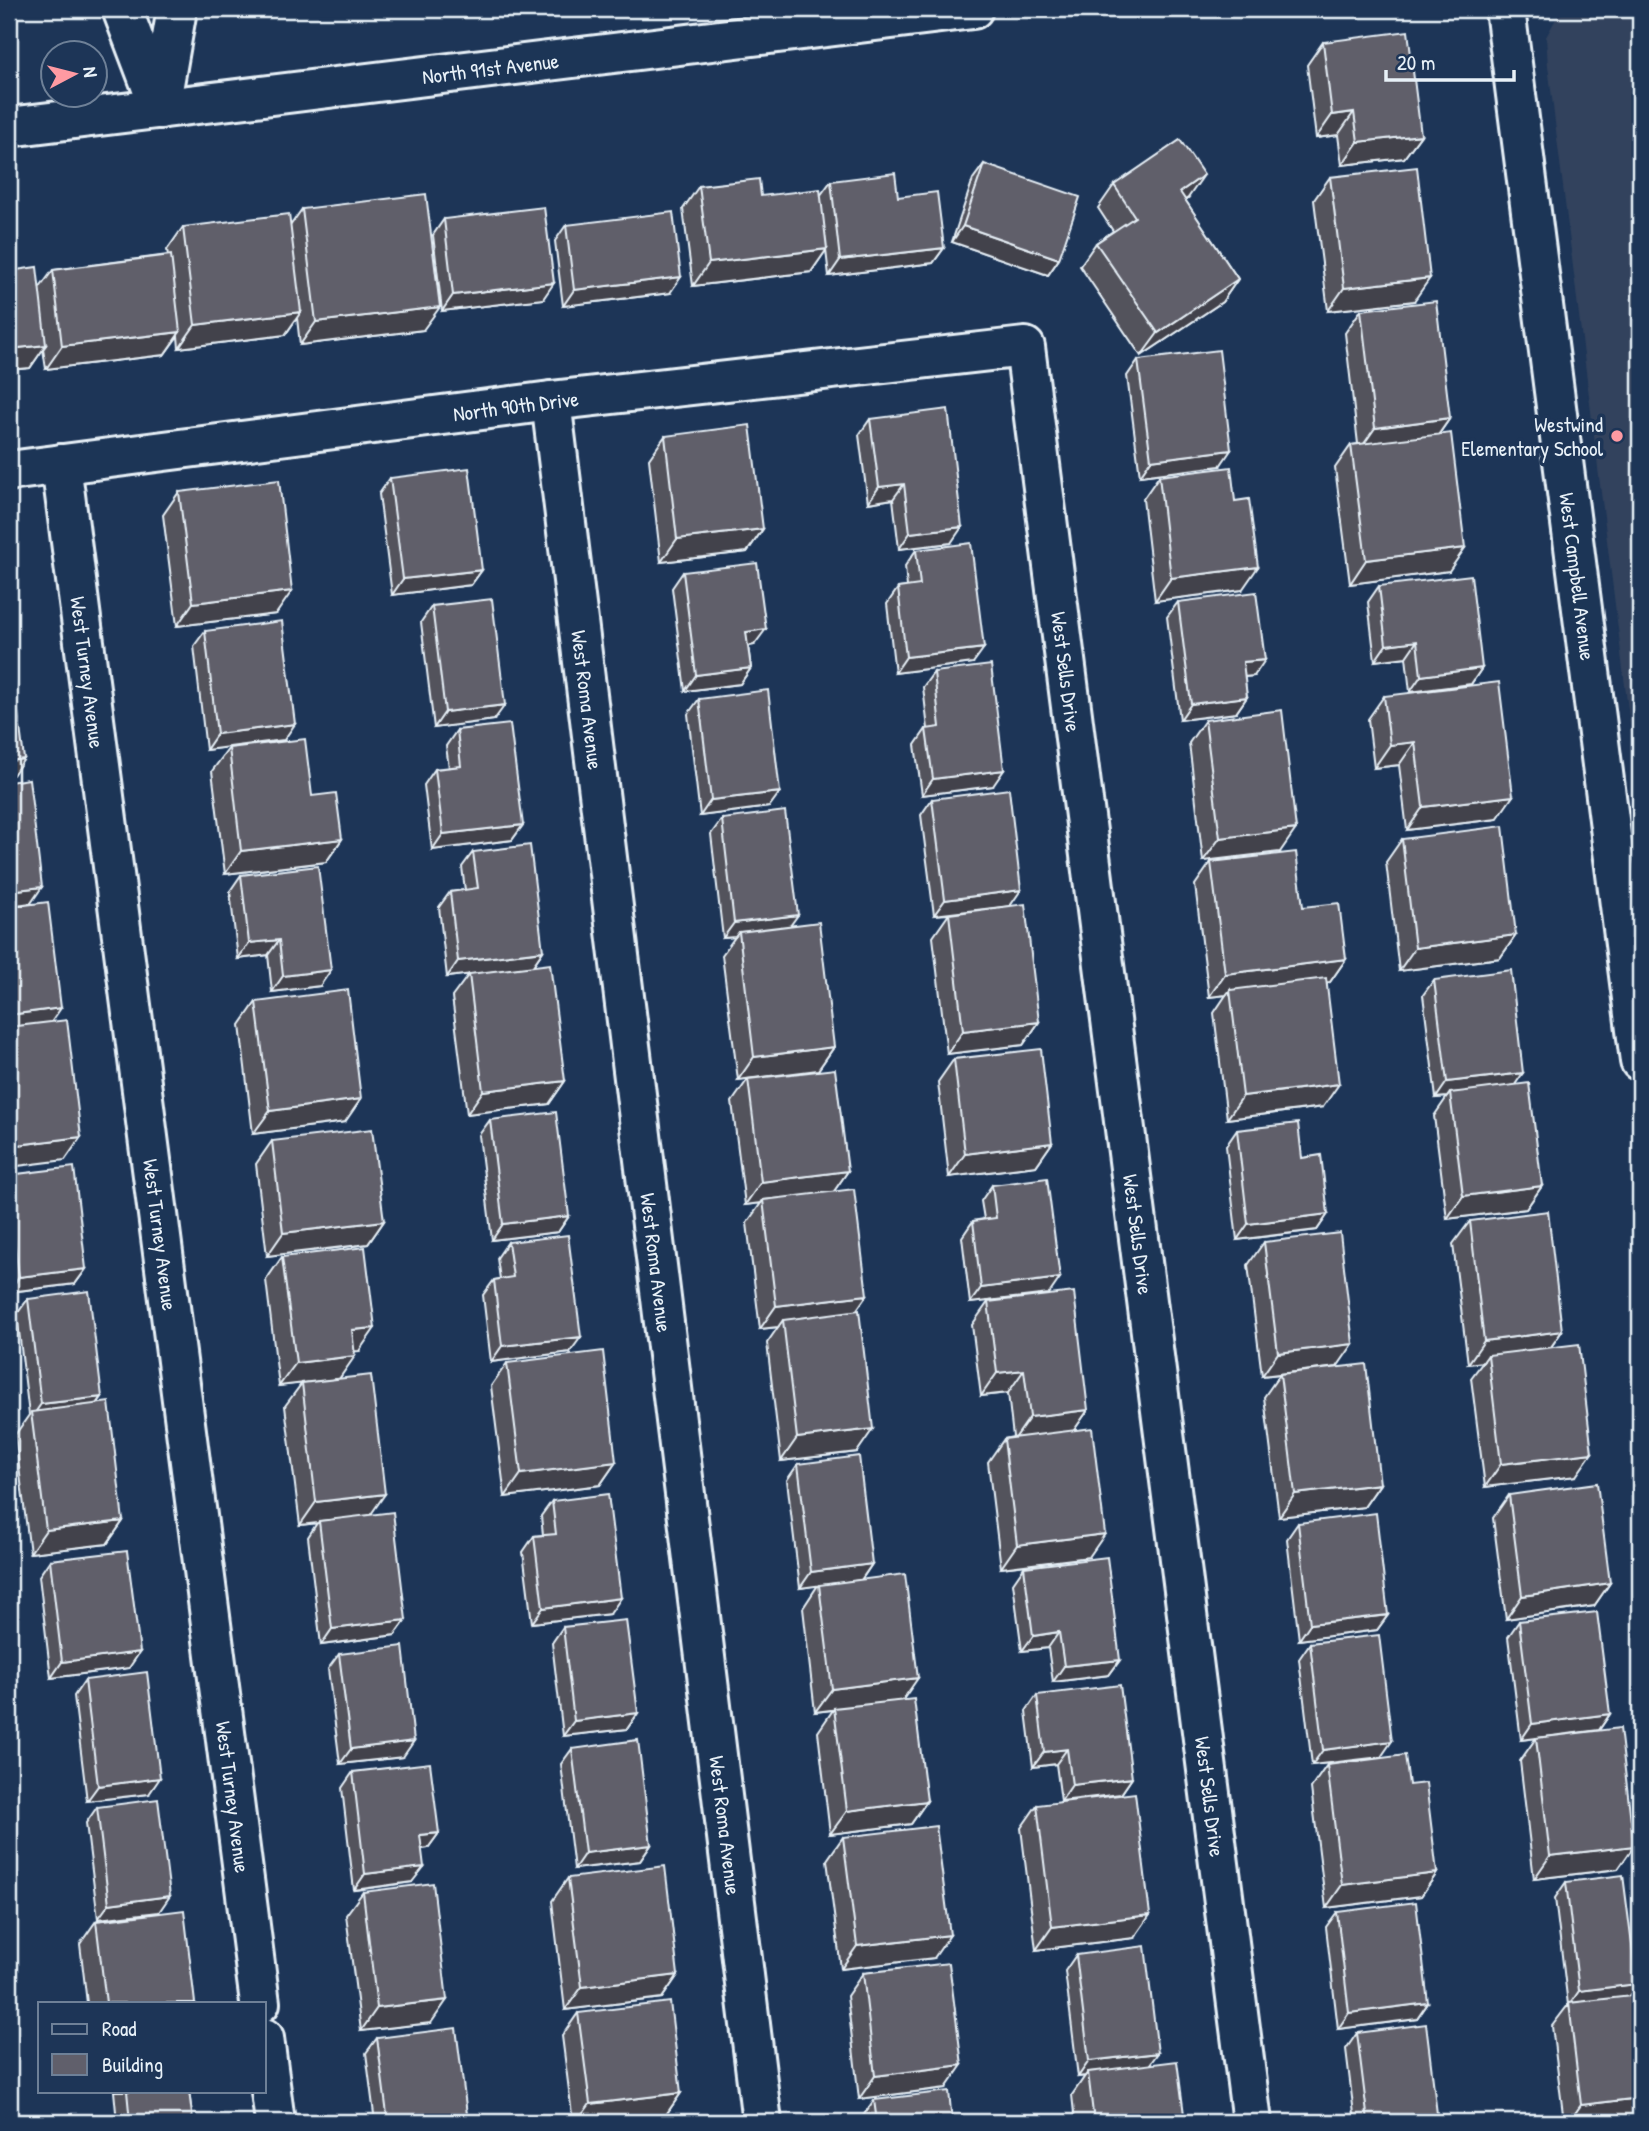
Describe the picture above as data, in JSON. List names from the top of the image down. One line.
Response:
{"streets":{"street":["North 91st Avenue","North 90th Drive","West Campbell Avenue","West Turney Avenue","West Sells Drive","West Roma Avenue"]},"crossings":[["North 90th Drive","West Turney Avenue"],["North 90th Drive","West Sells Drive"],["North 90th Drive","West Roma Avenue"]],"places":["Westwind Elementary School"],"legend":["Road","Building"],"scale_bar":"20 m","north":"right"}
